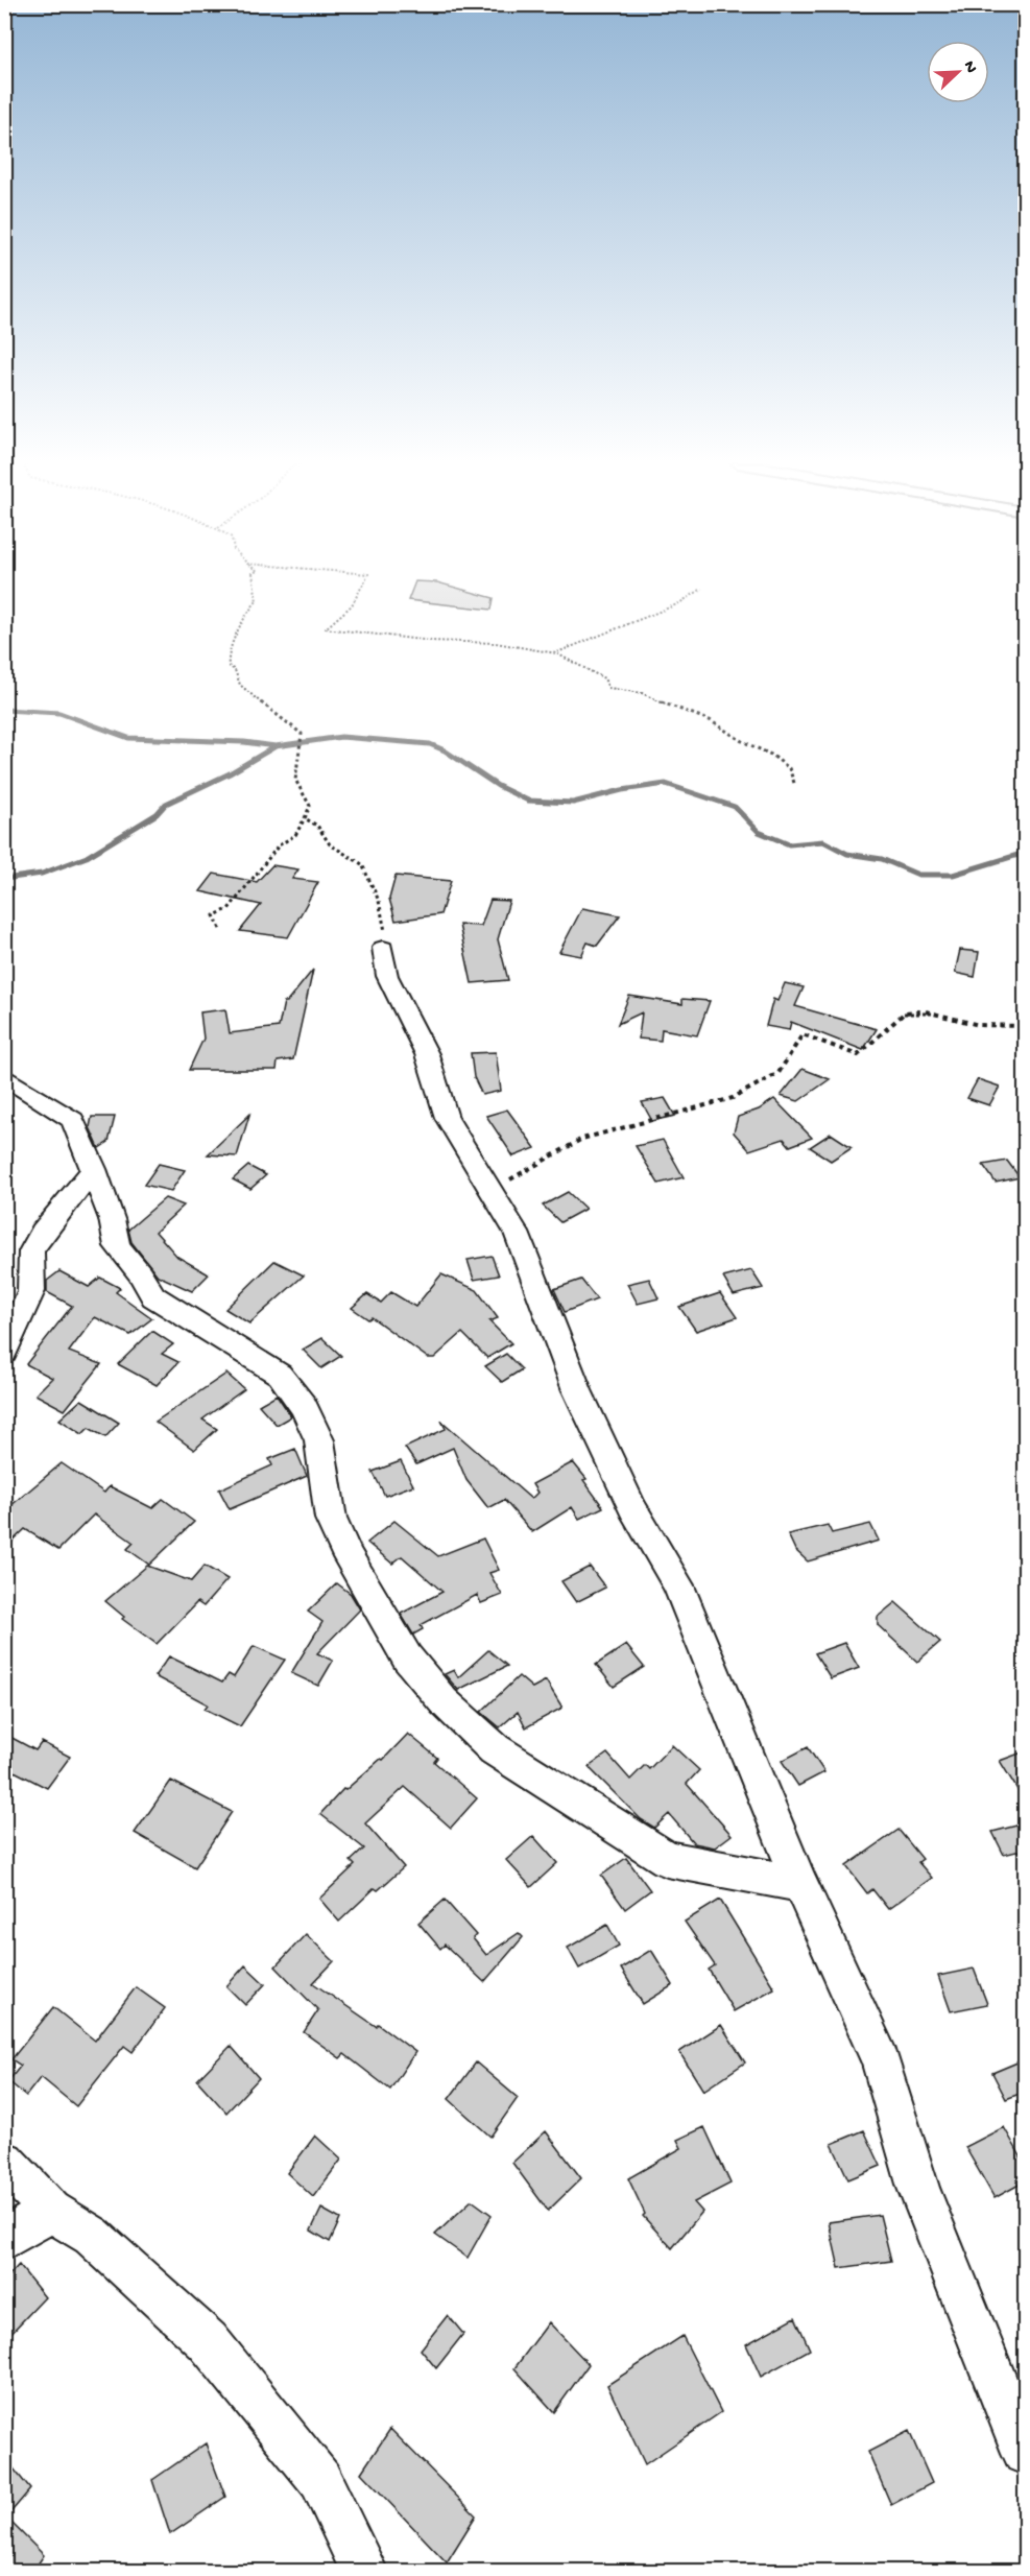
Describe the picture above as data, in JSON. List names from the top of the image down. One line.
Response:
{"north":"top right"}
